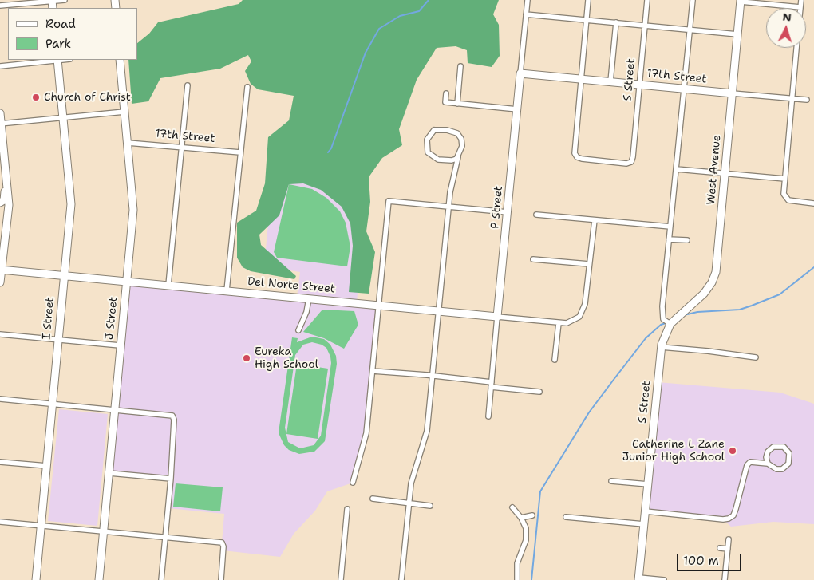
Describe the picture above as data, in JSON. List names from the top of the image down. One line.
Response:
{"streets":{"street":["17th Street","S Street","West Avenue","P Street","Del Norte Street","I Street","J Street"]},"crossings":[["17th Street","S Street"],["17th Street","West Avenue"],["17th Street","P Street"],["17th Street","J Street"],["S Street","West Avenue"],["P Street","Del Norte Street"],["Del Norte Street","I Street"],["Del Norte Street","J Street"]],"places":["Church of Christ","Eureka High School","Catherine L Zane Junior High School"],"legend":["Road","Park"],"scale_bar":"100 m","north":"top"}
